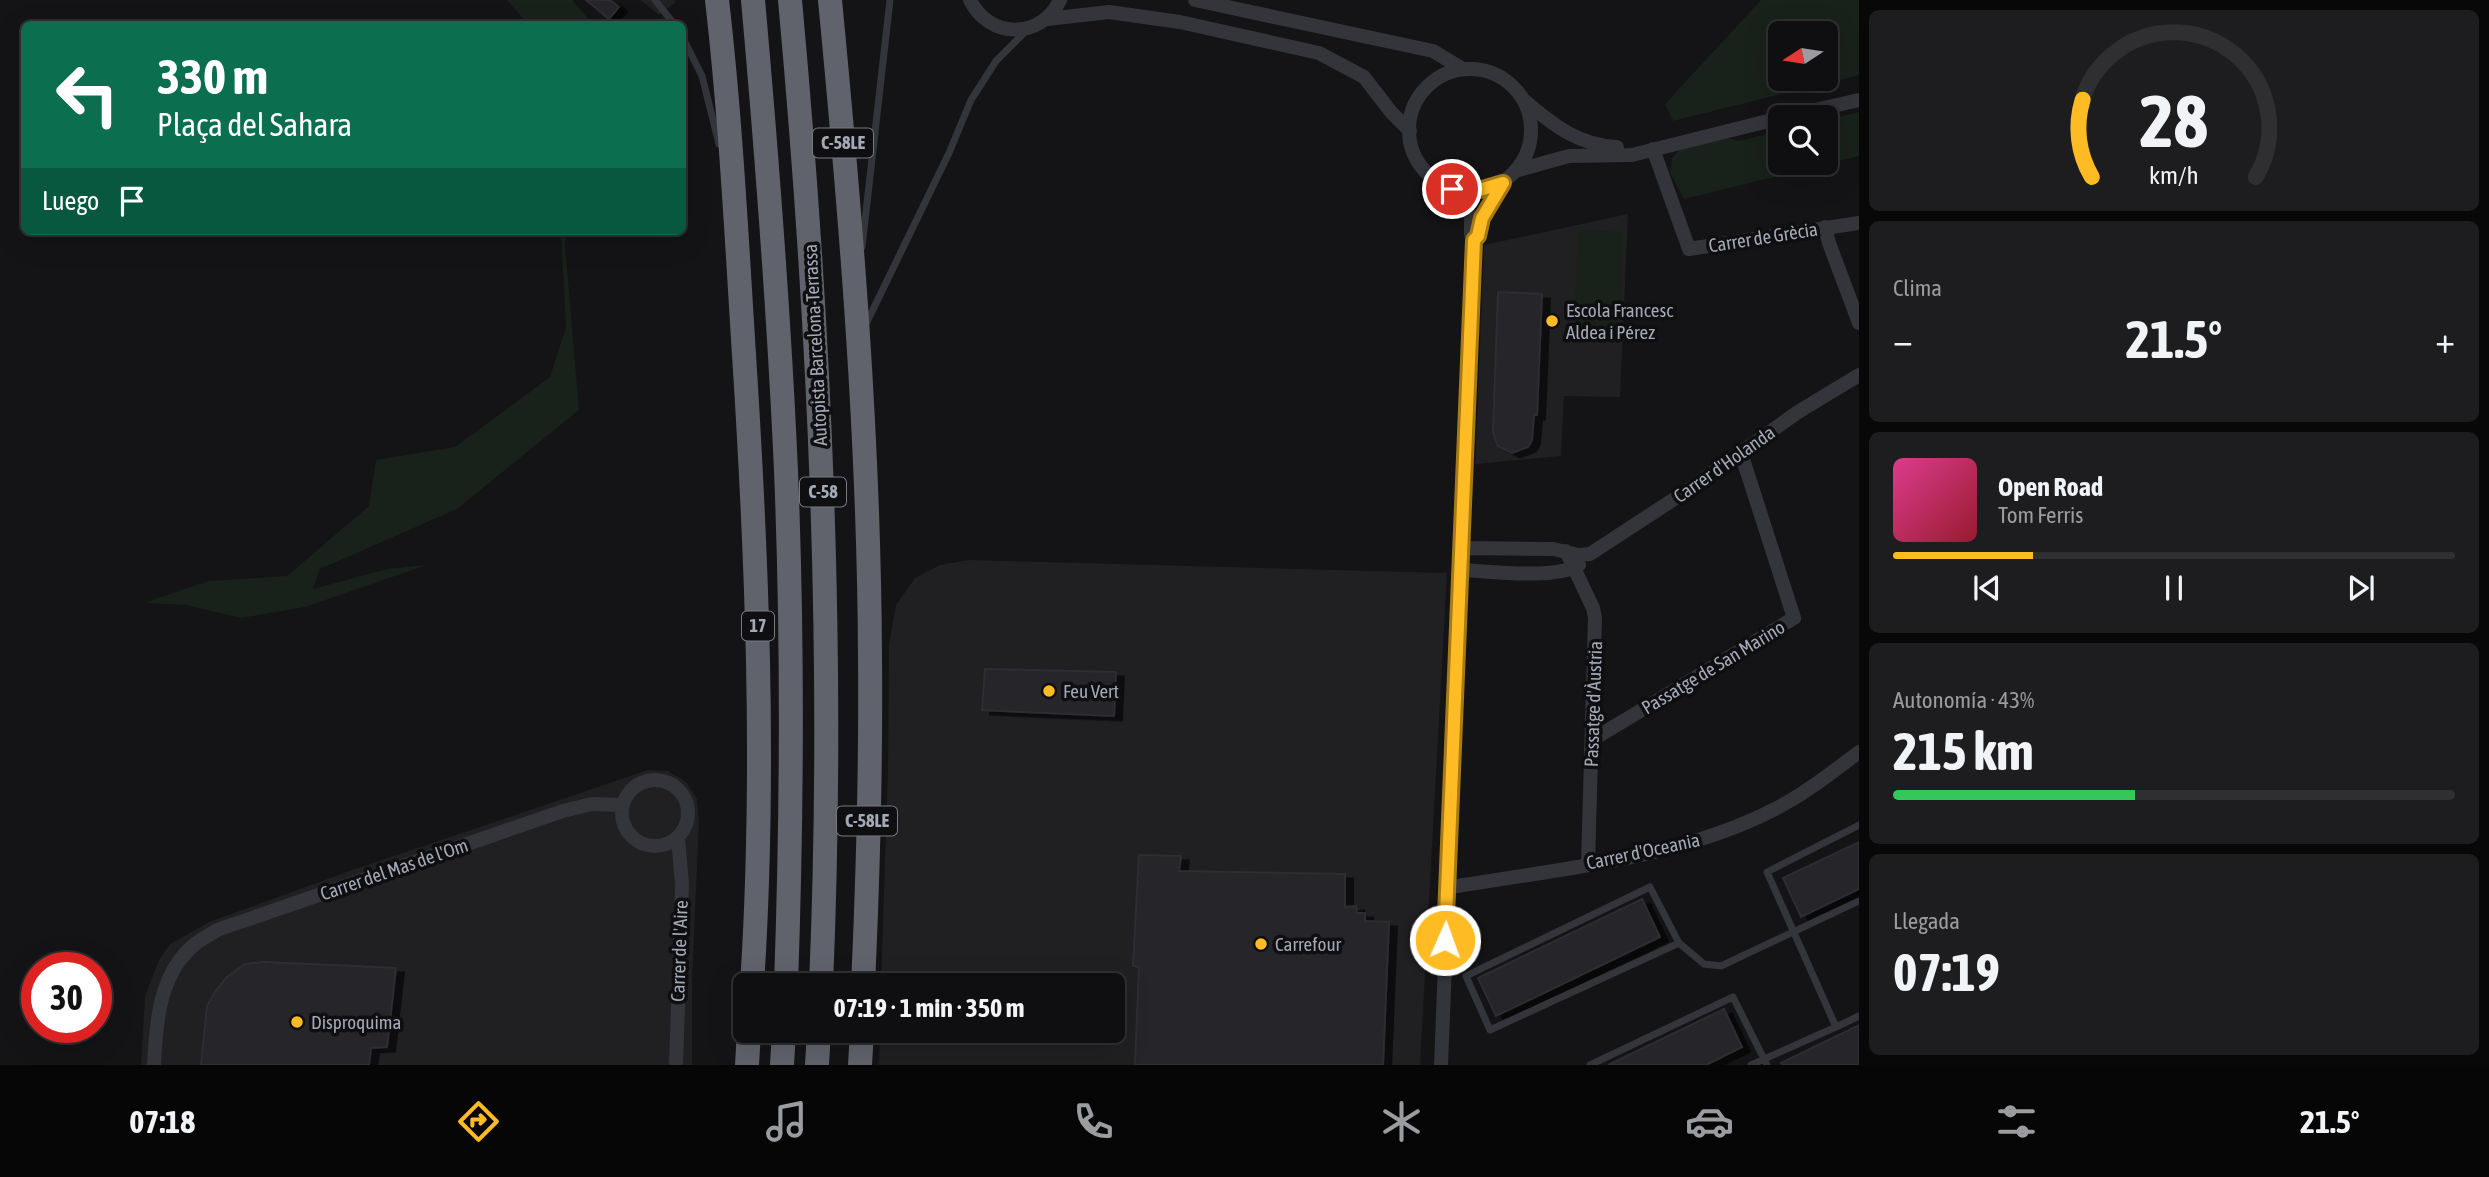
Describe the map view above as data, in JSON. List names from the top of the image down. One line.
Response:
{"streets":{"highway":["C-58LE","Autopista Barcelona-Terrassa","C-58","17"],"street":["Carrer de Grècia","Carrer d'Holanda","Passatge de San Marino","Passatge d'Àustria","Carrer d'Oceania","Carrer del Mas de l'Om","Carrer de l'Aire"]},"crossings":[["Carrer d'Holanda","Passatge de San Marino"],["Carrer d'Holanda","Passatge d'Àustria"],["Passatge de San Marino","Passatge d'Àustria"],["Passatge d'Àustria","Carrer d'Oceania"],["Carrer del Mas de l'Om","Carrer de l'Aire"]],"places":["Escola Francesc Aldea i Pérez","Feu Vert","Carrefour","Disproquima"],"north":"left","page":{"turn":["330 m","Plaça del Sahara"],"then":"Luego","tile":["Clima",["Autonomía · 43%","215 km"],["Llegada","07:19"]],"heat":["−","21.5°","+"],"song":["Open Road","Tom Ferris"],"limit":"30","trip":"07:19 · 1 min · 350 m","tabs":["07:18","21.5°"],"gauge":["28","km/h"]}}
